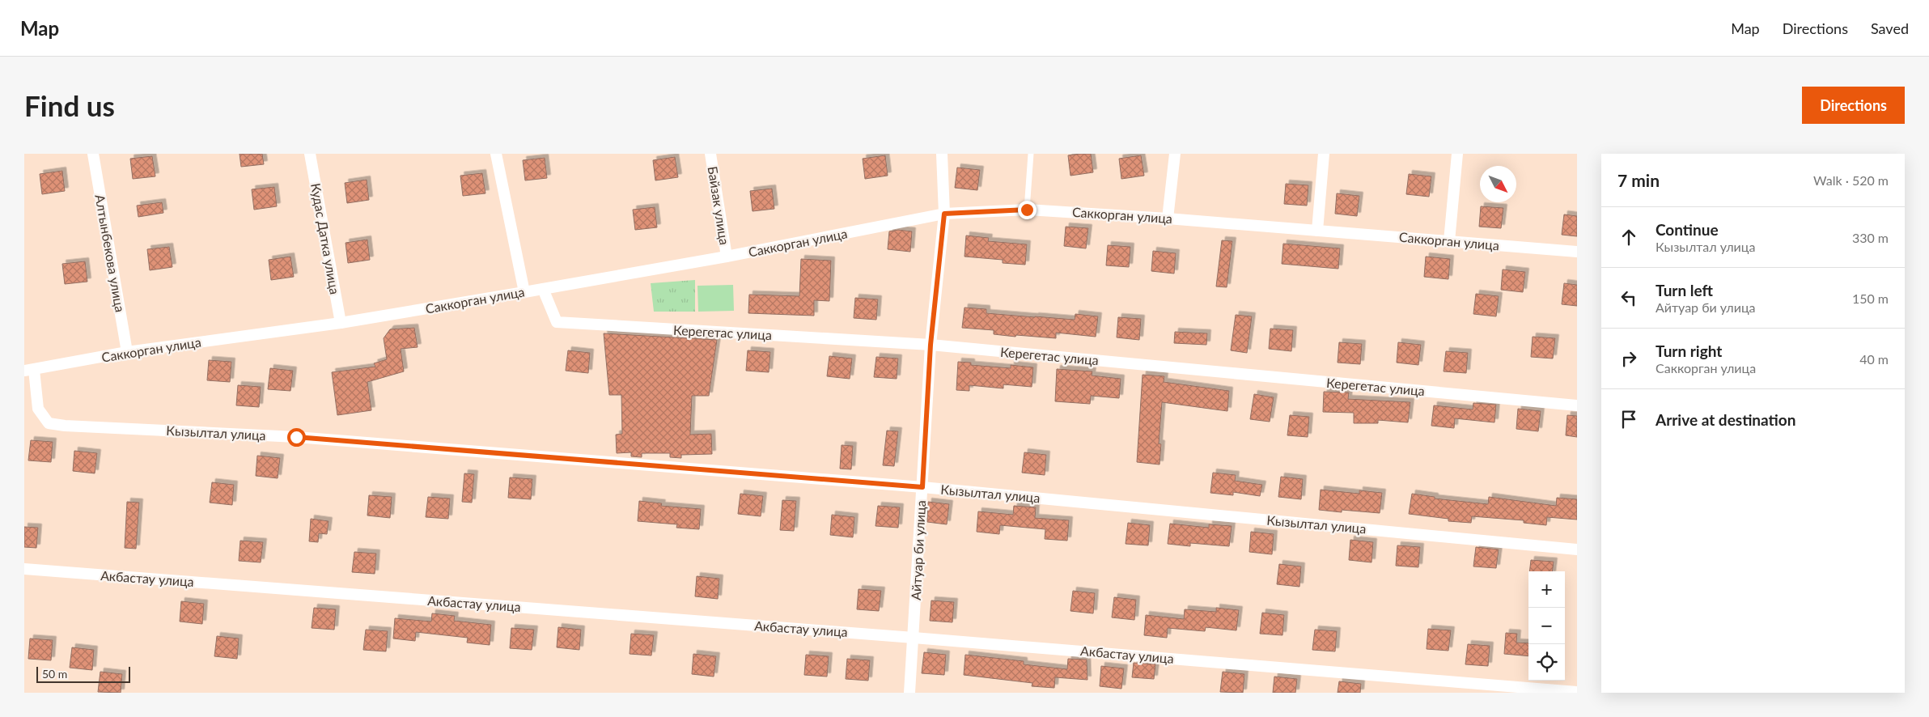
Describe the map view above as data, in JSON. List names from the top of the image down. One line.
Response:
{"streets":{"street":["Байзак улица","Саккорган улица","Кудас Датка улица","Алтынбекова улица","Керегетас улица","Кызылтал улица","Айтуар би улица","Акбастау улица"]},"crossings":[["Байзак улица","Саккорган улица"],["Саккорган улица","Кудас Датка улица"],["Саккорган улица","Алтынбекова улица"],["Саккорган улица","Керегетас улица"],["Саккорган улица","Кызылтал улица"],["Саккорган улица","Айтуар би улица"],["Керегетас улица","Айтуар би улица"],["Кызылтал улица","Айтуар би улица"],["Айтуар би улица","Акбастау улица"]],"scale_bar":"50 m","north":"bottom right","page":{"header":"Map","nav":["Map","Directions","Saved"],"buttons":"Directions","title":"Find us","heading":["7 min","Walk · 520 m"],"list":[["Continue","Кызылтал улица","330 m"],["Turn left","Айтуар би улица","150 m"],["Turn right","Саккорган улица","40 m"],"Arrive at destination"],"map_buttons":["+","−"],"scale":"50 m"}}
